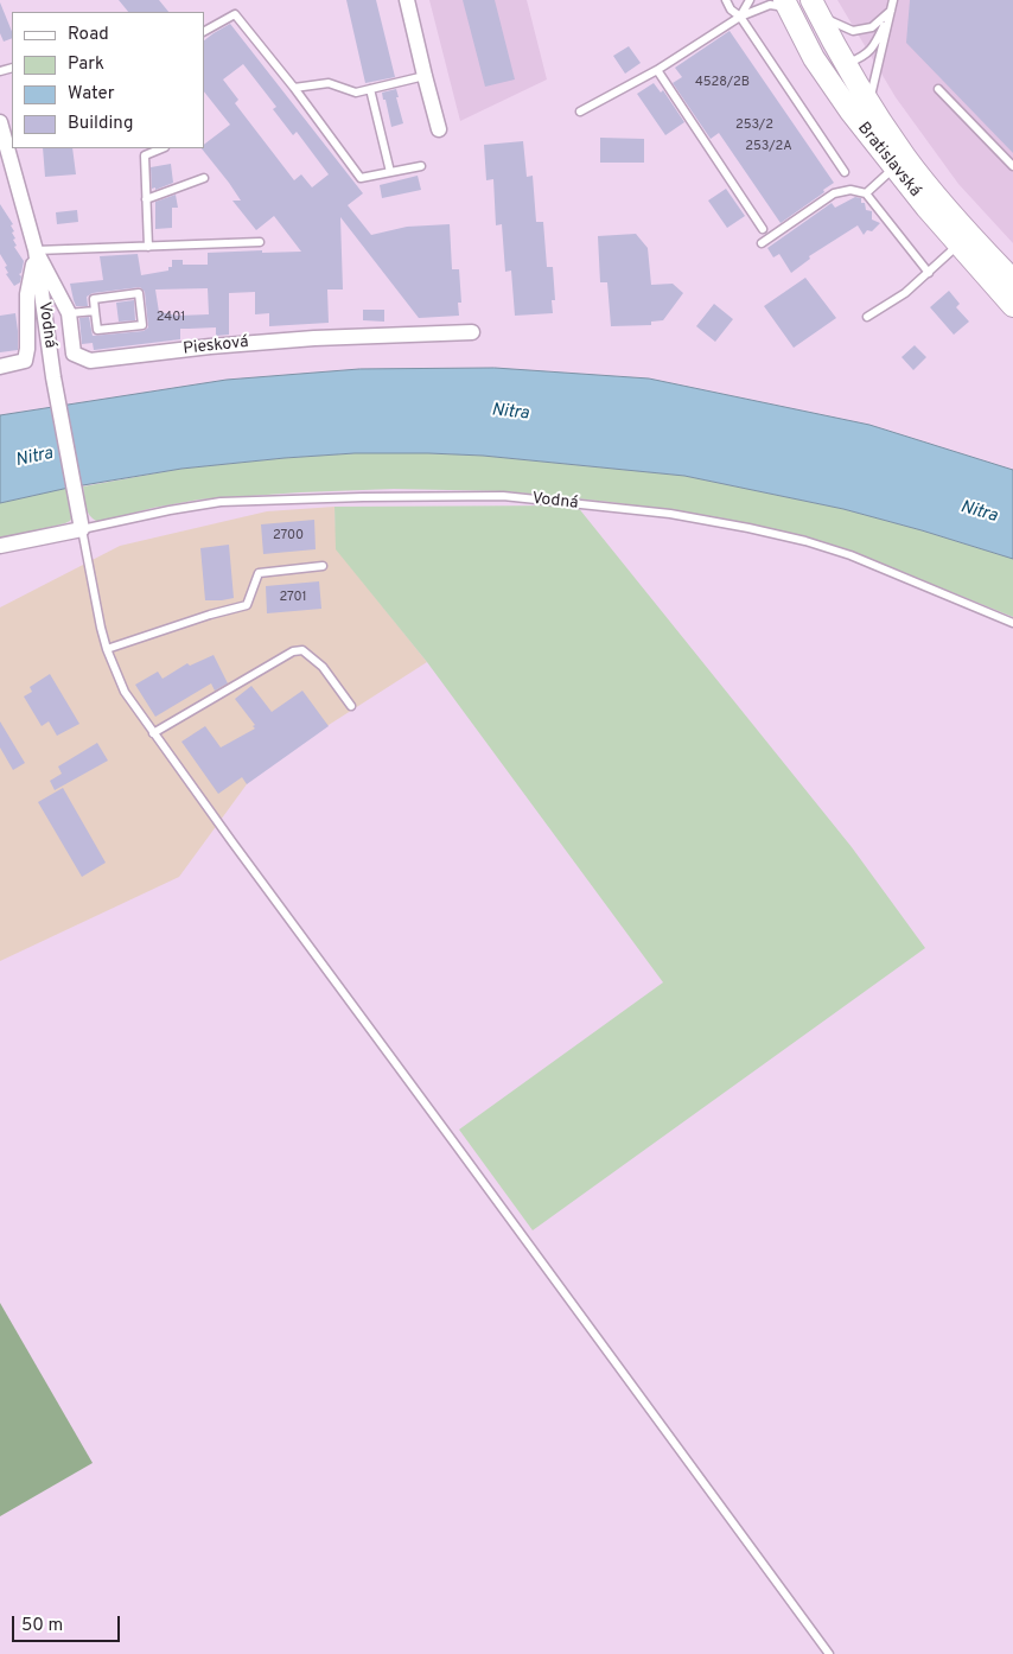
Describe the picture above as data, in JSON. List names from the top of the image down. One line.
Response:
{"streets":{"main road":["Bratislavská"],"street":["Vodná","Piesková"]},"crossings":[["Vodná","Piesková"]],"water":["Nitra"],"house_numbers":["4528/2B","253/2","253/2A","2401","2700","2701"],"legend":["Road","Park","Water","Building"],"scale_bar":"50 m"}
